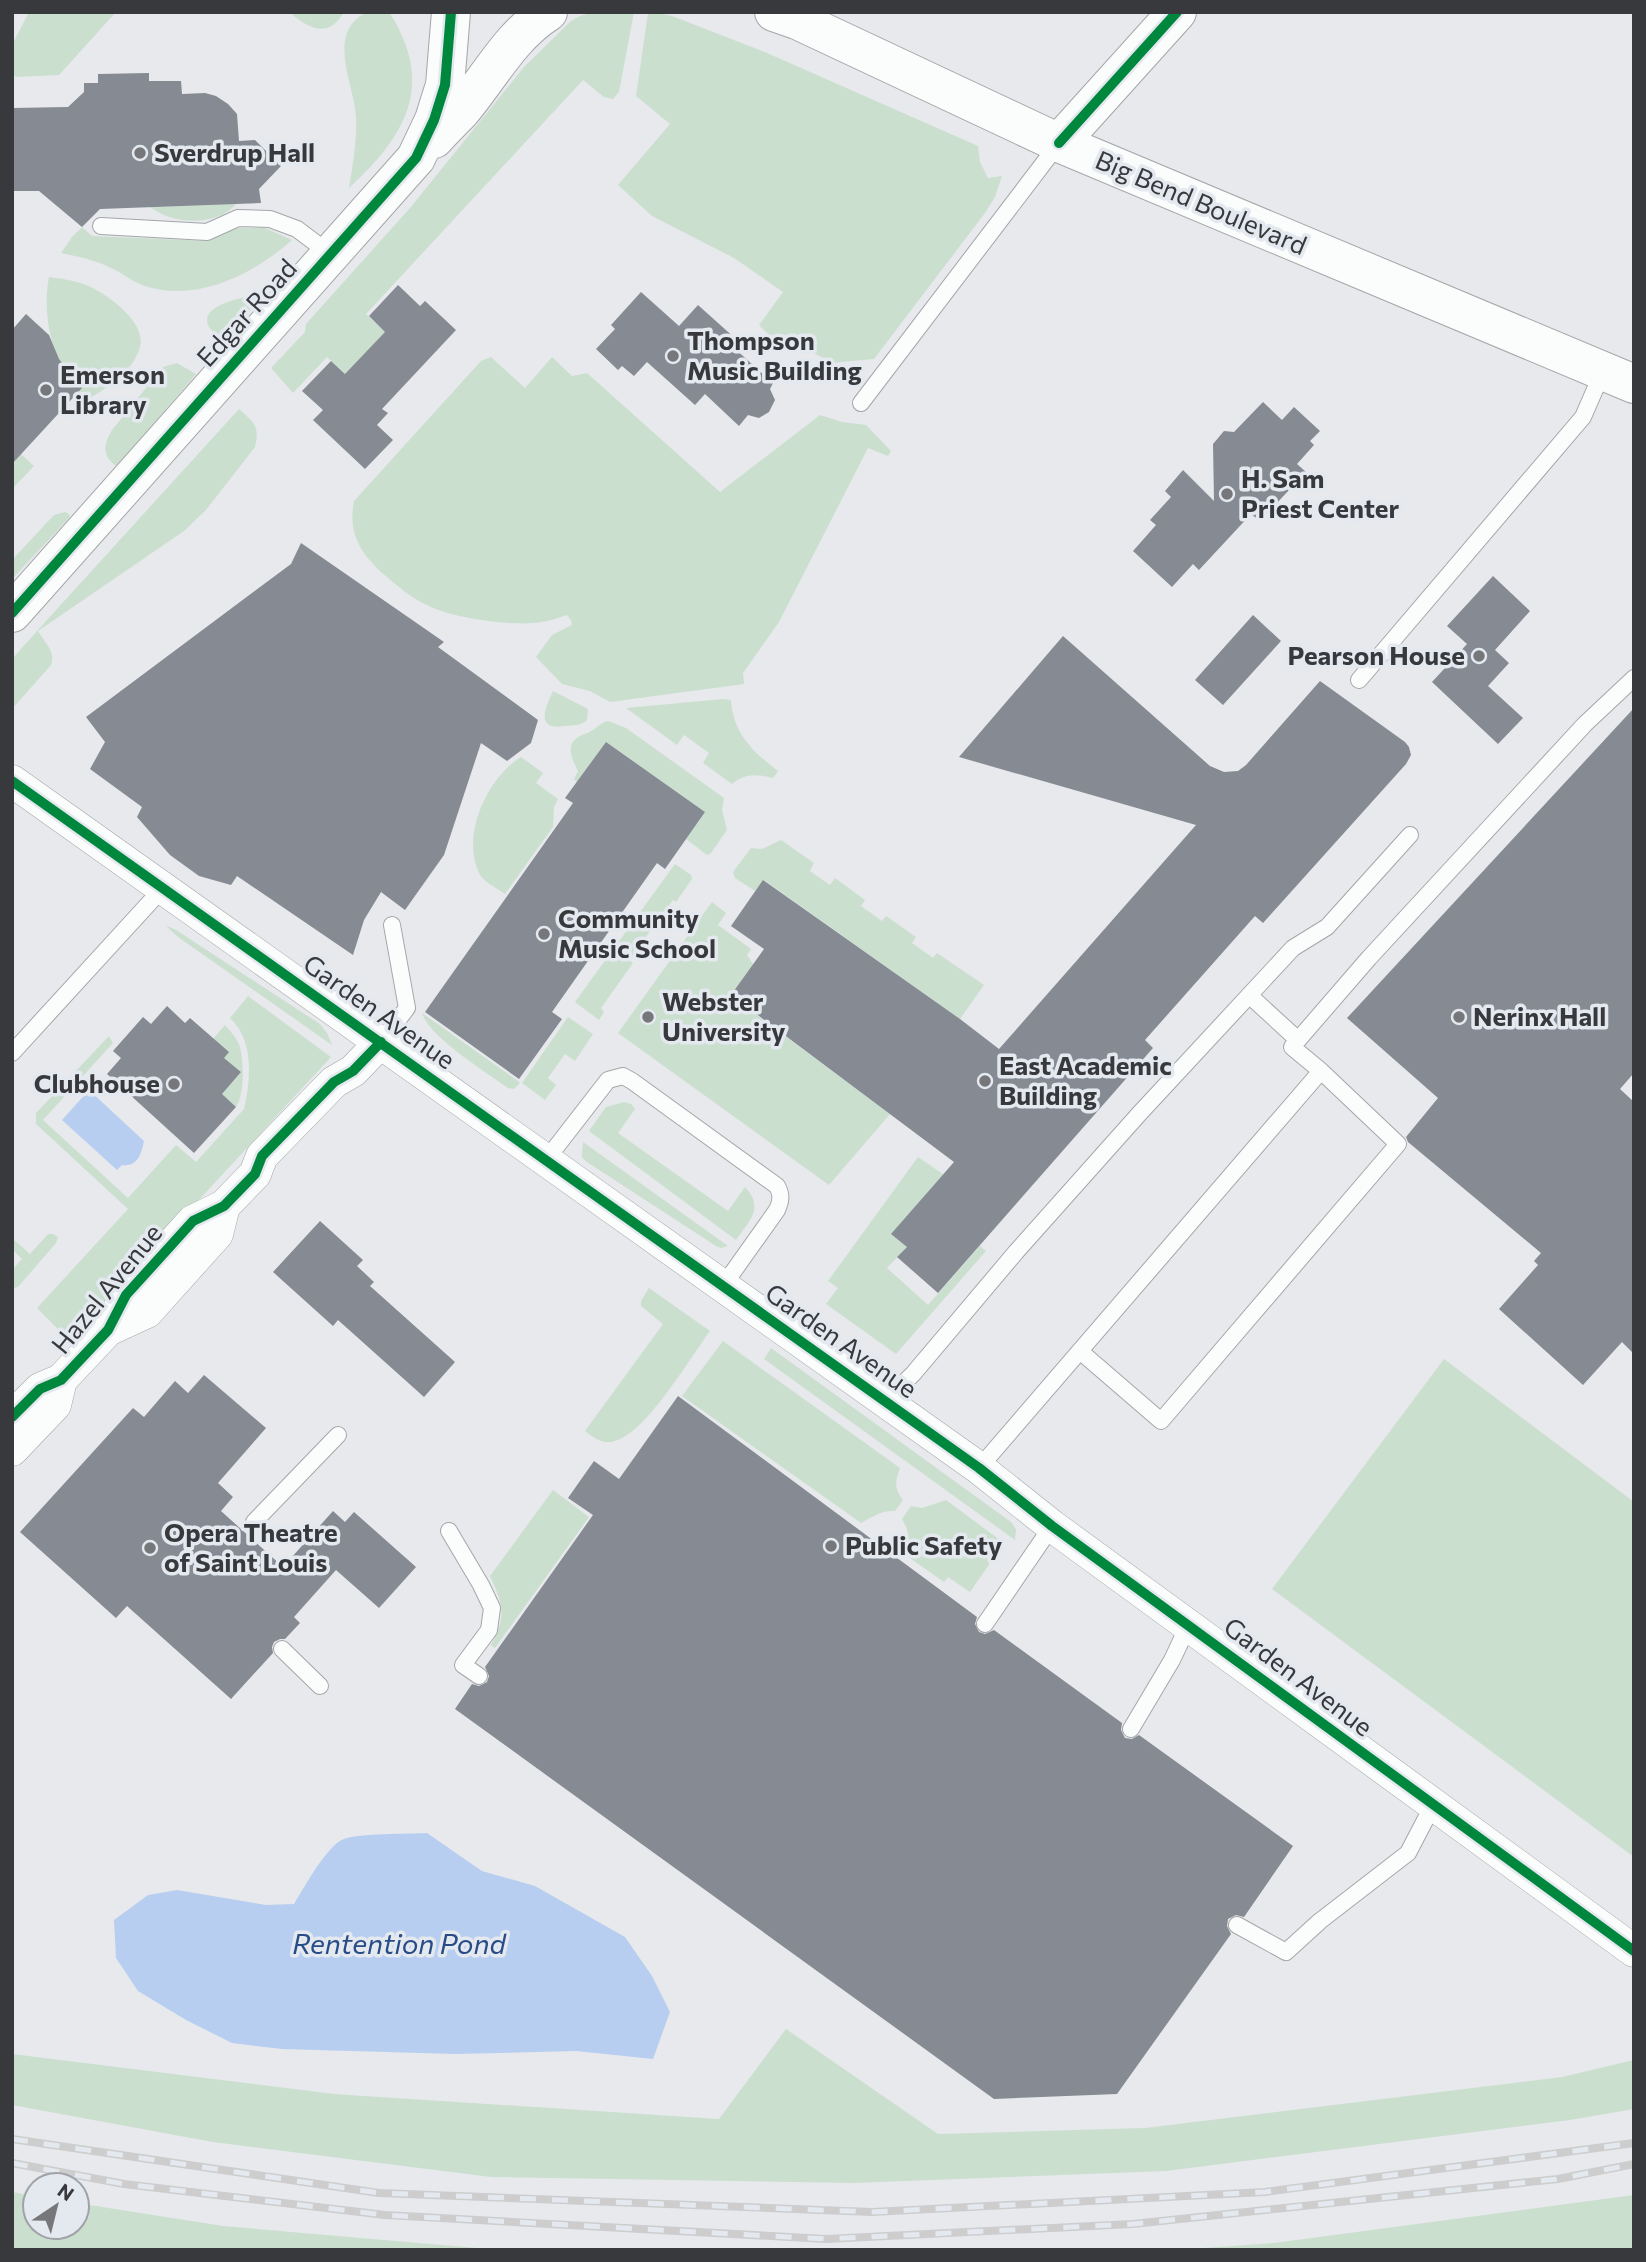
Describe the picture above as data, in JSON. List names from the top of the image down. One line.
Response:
{"streets":{"main road":["Big Bend Boulevard","Edgar Road"],"street":["Garden Avenue","Hazel Avenue"]},"crossings":[["Garden Avenue","Hazel Avenue"]],"water":["Rentention Pond"],"places":["Sverdrup Hall","Thompson Music Building","Emerson Library","H. Sam Priest Center","Pearson House","Community Music School","Webster University","Nerinx Hall","East Academic Building","Clubhouse","Public Safety","Opera Theatre of Saint Louis"],"north":"top right"}
